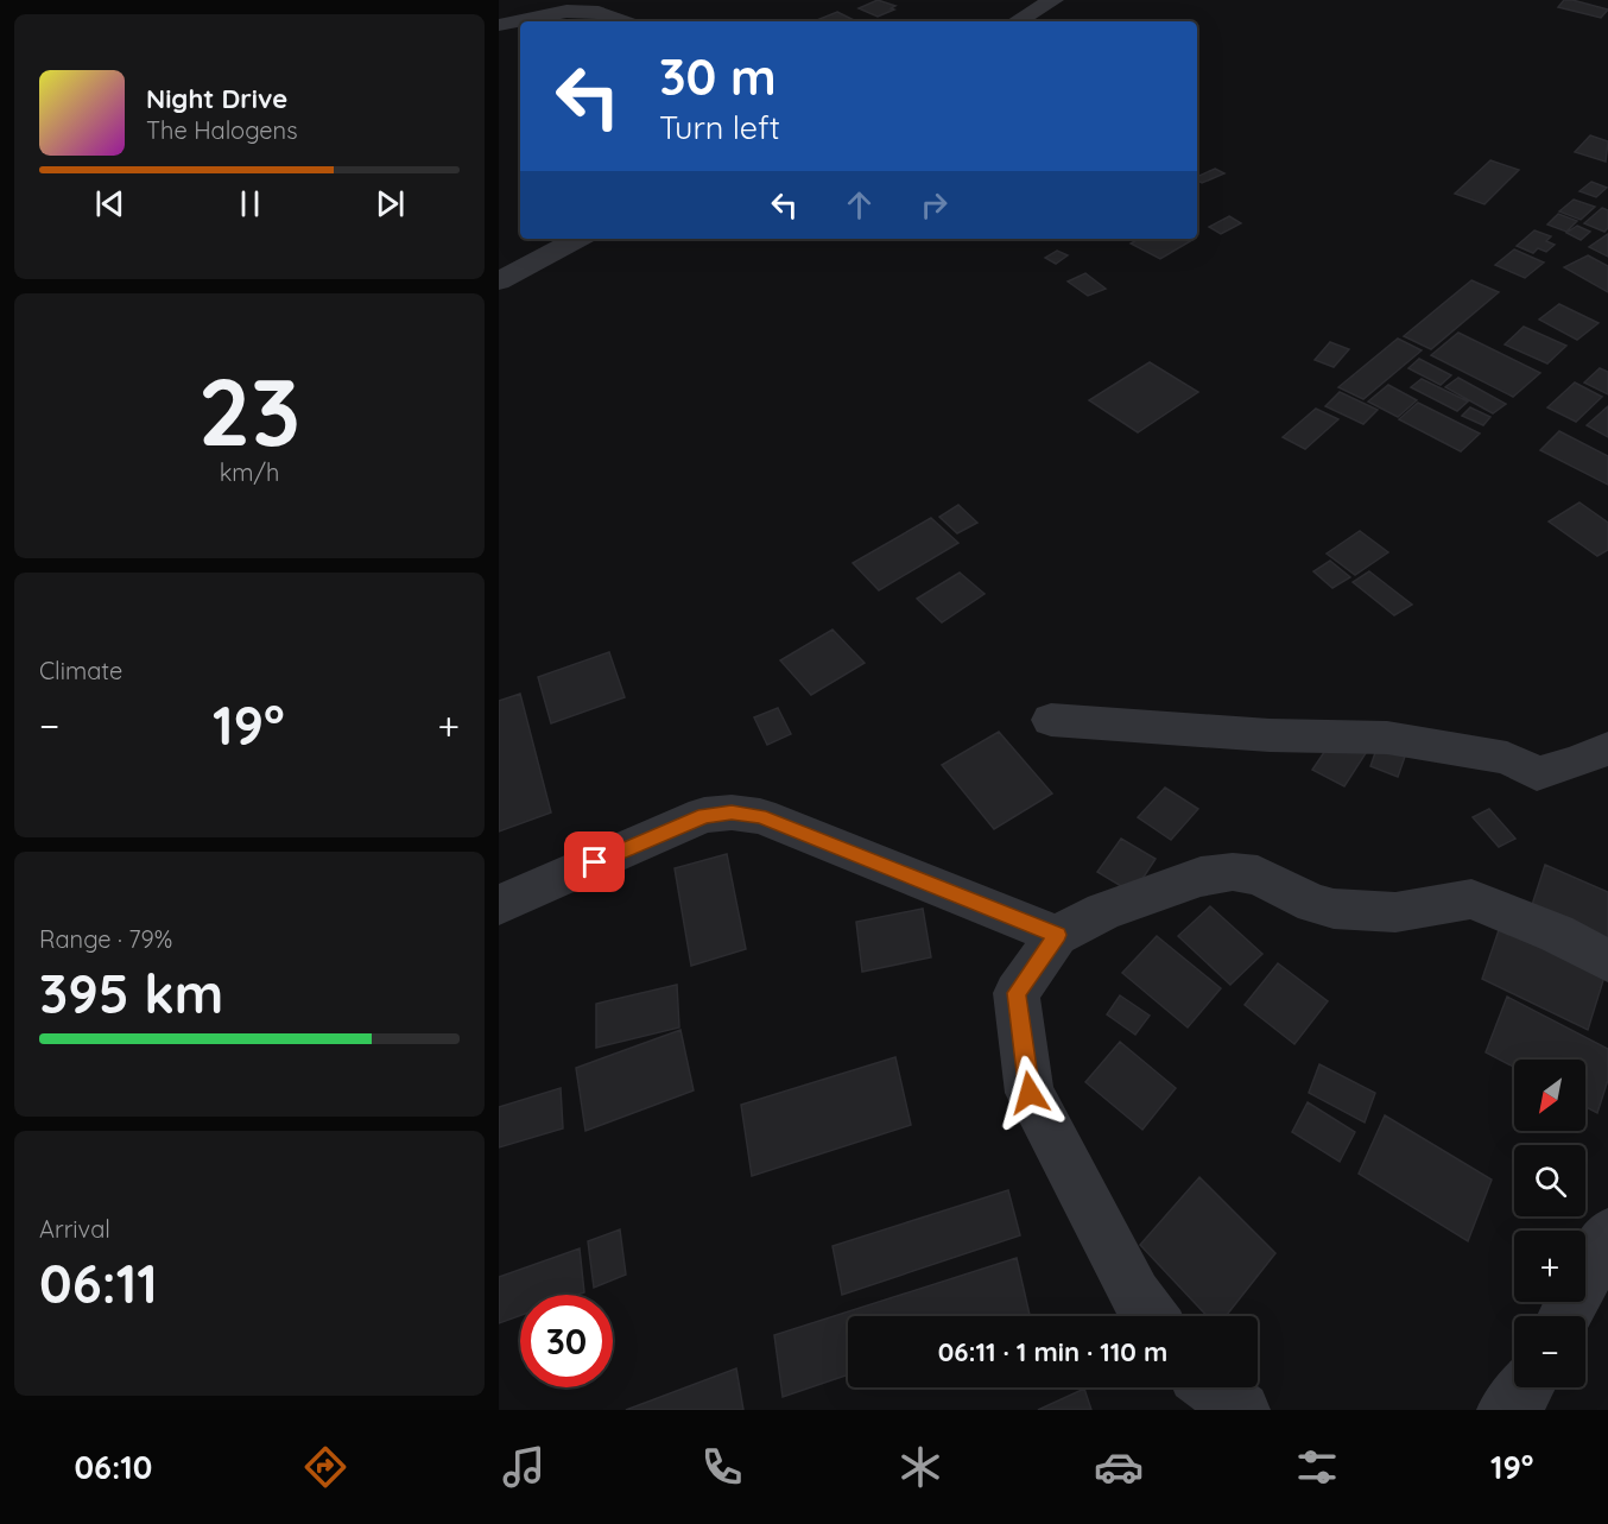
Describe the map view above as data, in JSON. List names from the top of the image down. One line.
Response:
{"north":"bottom left","page":{"turn":["30 m","Turn left"],"song":["Night Drive","The Halogens"],"tile":[["23","km/h"],"Climate",["Range · 79%","395 km"],["Arrival","06:11"]],"heat":["−","19°","+"],"map_buttons":["+","−"],"limit":"30","trip":"06:11 · 1 min · 110 m","tabs":["06:10","19°"]}}
